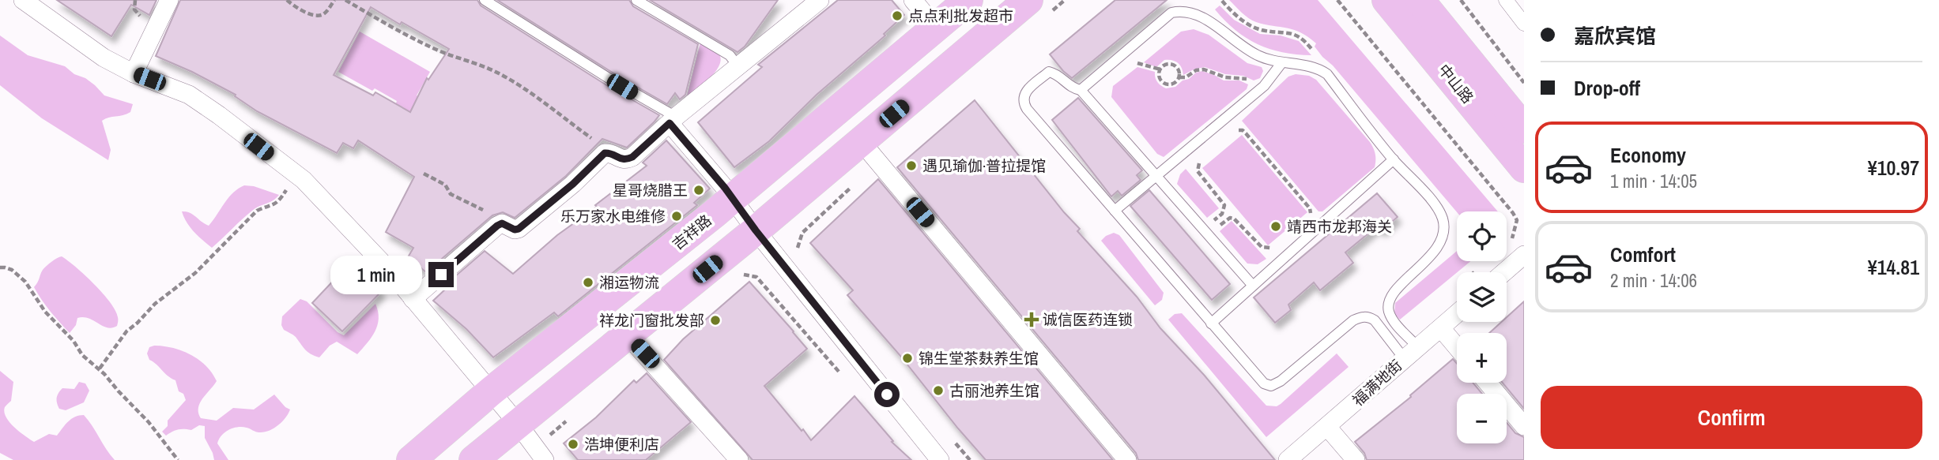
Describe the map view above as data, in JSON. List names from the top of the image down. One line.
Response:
{"streets":{"main road":["中山路","吉祥路"],"street":["福满地街"]},"places":{"other":["点点利批发超市","遇见瑜伽·普拉提馆","星哥烧腊王","乐万家水电维修","靖西市龙邦海关","湘运物流","祥龙门窗批发部","锦生堂茶麸养生馆","古丽池养生馆","浩坤便利店"],"health":["诚信医药连锁"]},"page":{"banner":["嘉欣宾馆","Drop-off"],"list":[{"name":"Economy","note":"1 min · 14:05","value":"¥10.97"},{"name":"Comfort","note":"2 min · 14:06","value":"¥14.81"}],"map_buttons":["+","−"],"bubble":"1 min","buttons":"Confirm"}}
